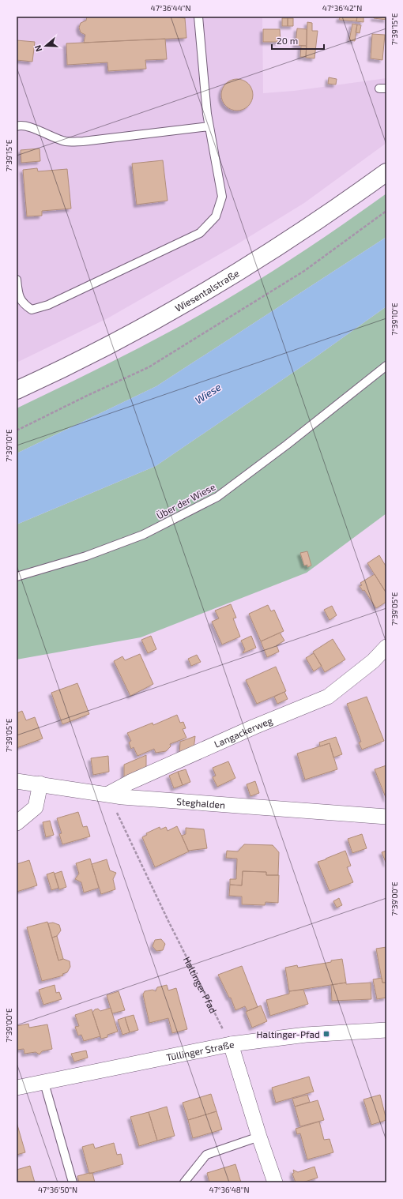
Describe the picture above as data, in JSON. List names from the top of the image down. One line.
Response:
{"streets":{"main road":["Wiesentalstraße"],"street":["Langackerweg","Steghalden","Tüllinger Straße"],"lane":["Über der Wiese"],"path":["Haltinger Pfad"]},"crossings":[["Langackerweg","Steghalden"],["Langackerweg","Haltinger Pfad"],["Steghalden","Haltinger Pfad"],["Haltinger Pfad","Tüllinger Straße"]],"water":["Wiese"],"places":{"transit":["Haltinger-Pfad"]},"scale_bar":"20 m","north":"left","coordinates":["47°36'44\"N","47°36'42\"N","7°39'15\"E","7°39'10\"E","7°39'05\"E","7°39'00\"E","47°36'50\"N","47°36'48\"N"]}
